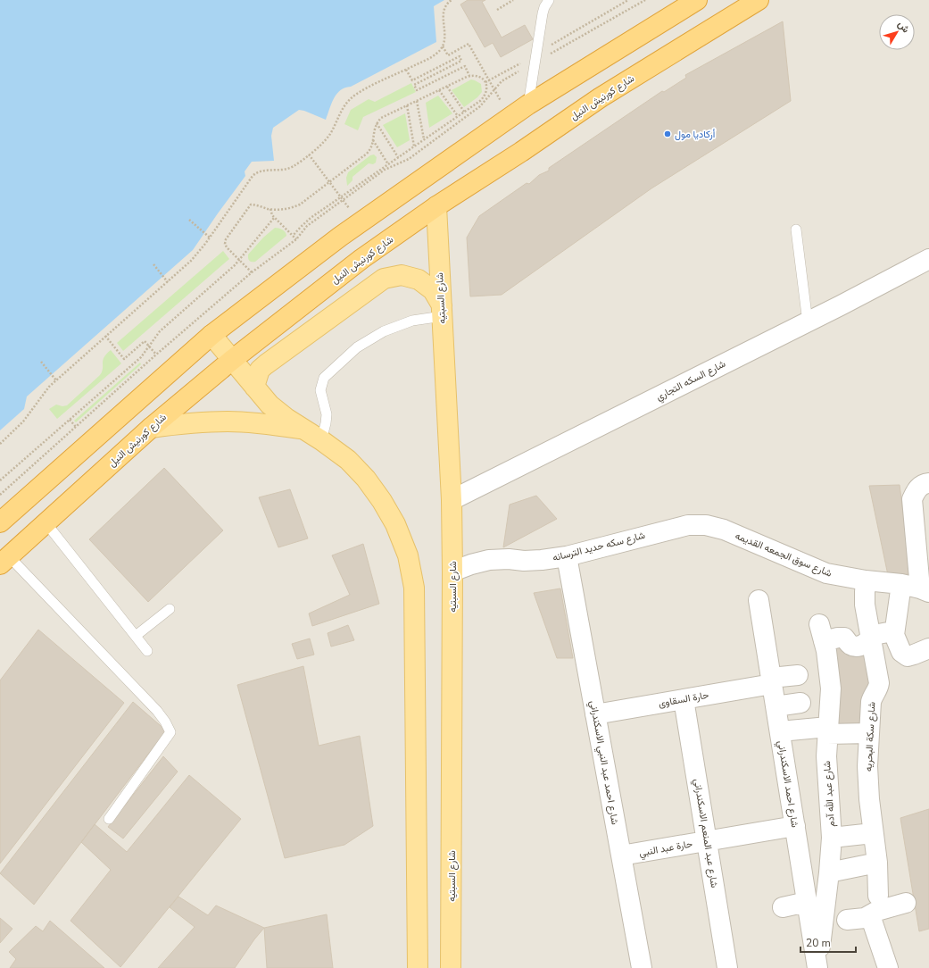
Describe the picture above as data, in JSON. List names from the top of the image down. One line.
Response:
{"streets":{"highway":["شارع كورنيش النيل"],"main road":["شارع السبتيه"],"street":["شارع السكه التجاري","شارع سكه حديد الترسانه","شارع سوق الجمعه القديمه","حارة السقاوى","شارع سكة البحريه","شارع احمد عبد النبي الاسكندراني","شارع احمد الاسكندراني","شارع عبد الله آدم","شارع عبد المنعم الاسكندراني","حارة عبد النبي"]},"crossings":[["شارع كورنيش النيل","شارع السبتيه"],["شارع السبتيه","شارع السكه التجاري"],["شارع السبتيه","شارع سكه حديد الترسانه"],["شارع سكه حديد الترسانه","شارع سوق الجمعه القديمه"],["شارع سكه حديد الترسانه","شارع احمد عبد النبي الاسكندراني"],["شارع سوق الجمعه القديمه","شارع سكة البحريه"],["حارة السقاوى","شارع احمد عبد النبي الاسكندراني"],["حارة السقاوى","شارع احمد الاسكندراني"],["حارة السقاوى","شارع عبد المنعم الاسكندراني"],["شارع سكة البحريه","شارع عبد الله آدم"],["شارع احمد عبد النبي الاسكندراني","حارة عبد النبي"],["شارع احمد الاسكندراني","شارع عبد الله آدم"],["شارع احمد الاسكندراني","حارة عبد النبي"],["شارع عبد المنعم الاسكندراني","حارة عبد النبي"]],"places":["أركاديا مول"],"scale_bar":"20 m","north":"top right"}
